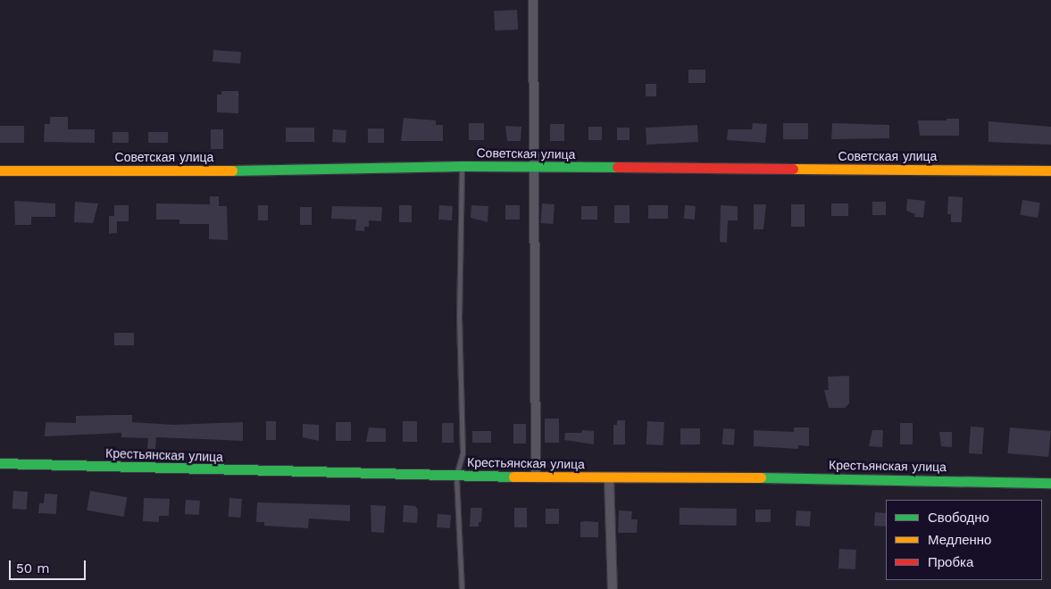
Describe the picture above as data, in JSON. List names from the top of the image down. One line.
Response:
{"streets":{"street":["Советская улица","Крестьянская улица"]},"legend":["Свободно","Медленно","Пробка"],"scale_bar":"50 m"}
